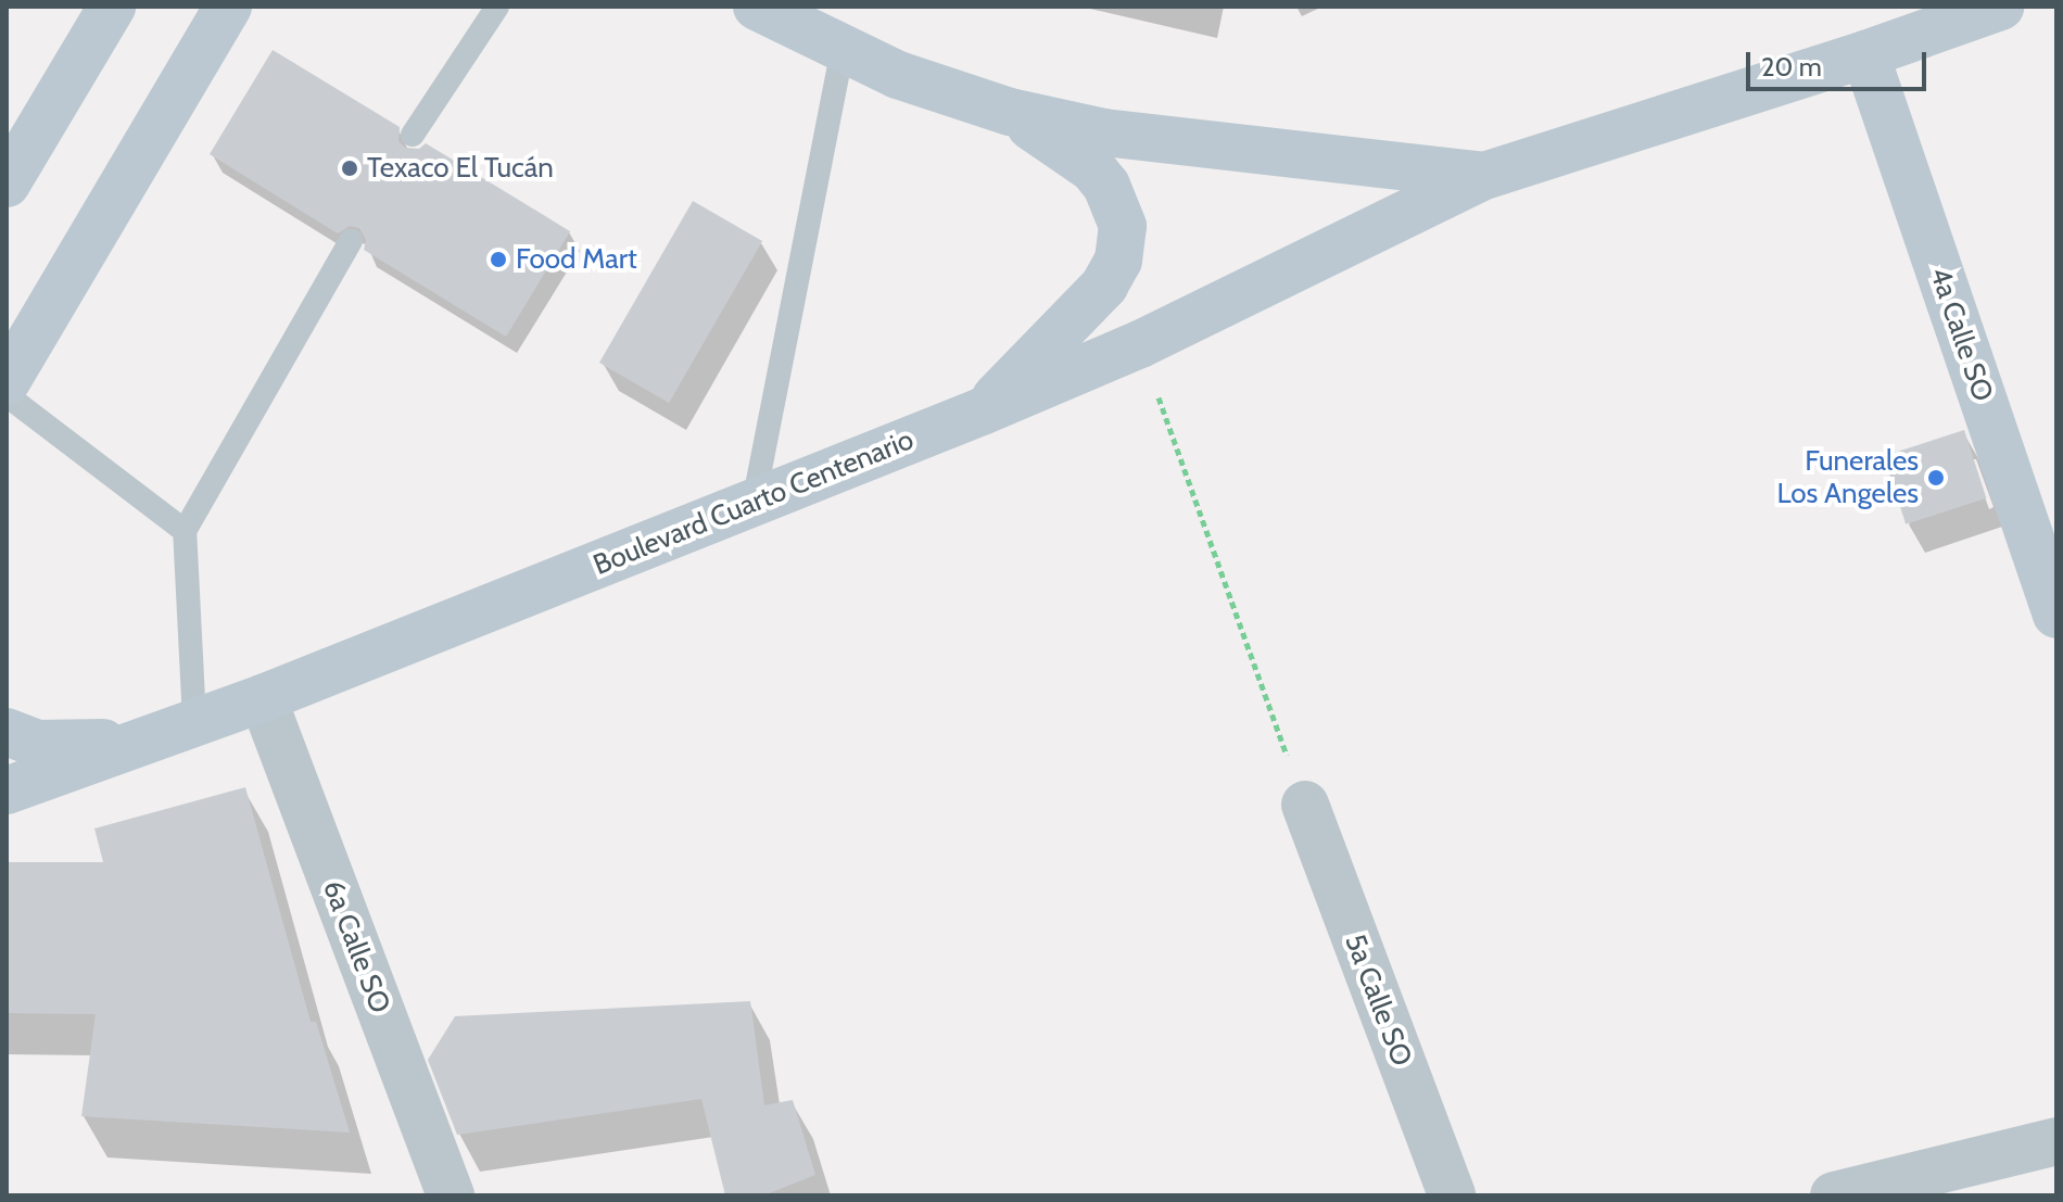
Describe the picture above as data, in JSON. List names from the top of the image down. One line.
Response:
{"streets":{"main road":["4a Calle SO","Boulevard Cuarto Centenario"],"street":["6a Calle SO","5a Calle SO"]},"crossings":[["4a Calle SO","Boulevard Cuarto Centenario"],["Boulevard Cuarto Centenario","6a Calle SO"]],"places":["Texaco El Tucán","Food Mart","Funerales Los Angeles"],"scale_bar":"20 m"}
